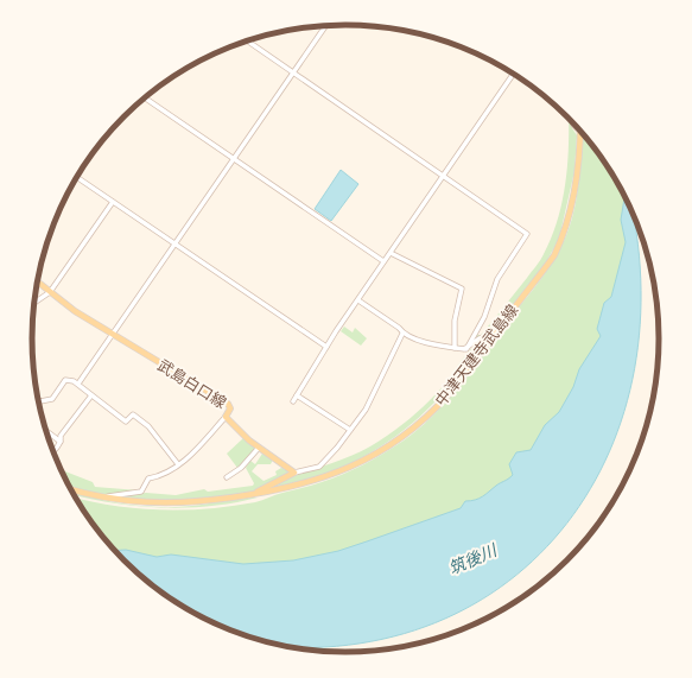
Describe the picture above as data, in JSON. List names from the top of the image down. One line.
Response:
{"streets":{"main road":["中津天建寺武島線","武島白口線"]},"water":["筑後川"]}
